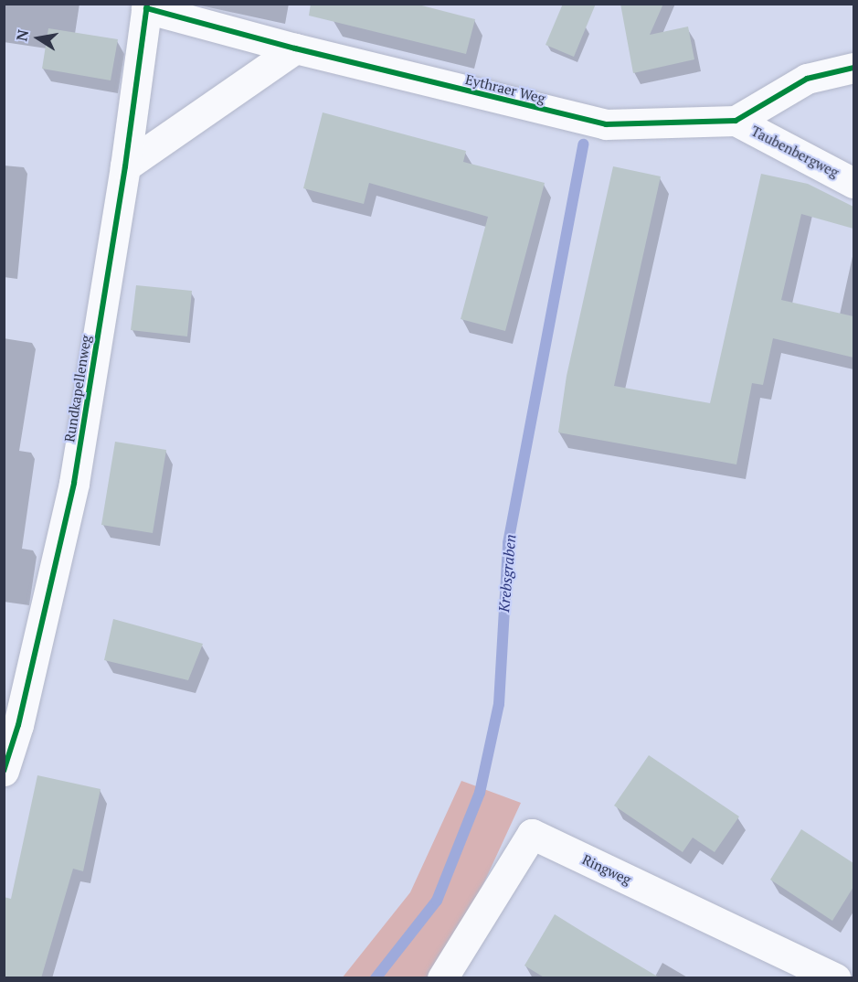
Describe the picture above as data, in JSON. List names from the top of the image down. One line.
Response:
{"streets":{"street":["Eythraer Weg","Taubenbergweg","Rundkapellenweg","Ringweg"]},"crossings":[["Eythraer Weg","Taubenbergweg"],["Eythraer Weg","Rundkapellenweg"]],"water":["Krebsgraben"],"north":"left"}
